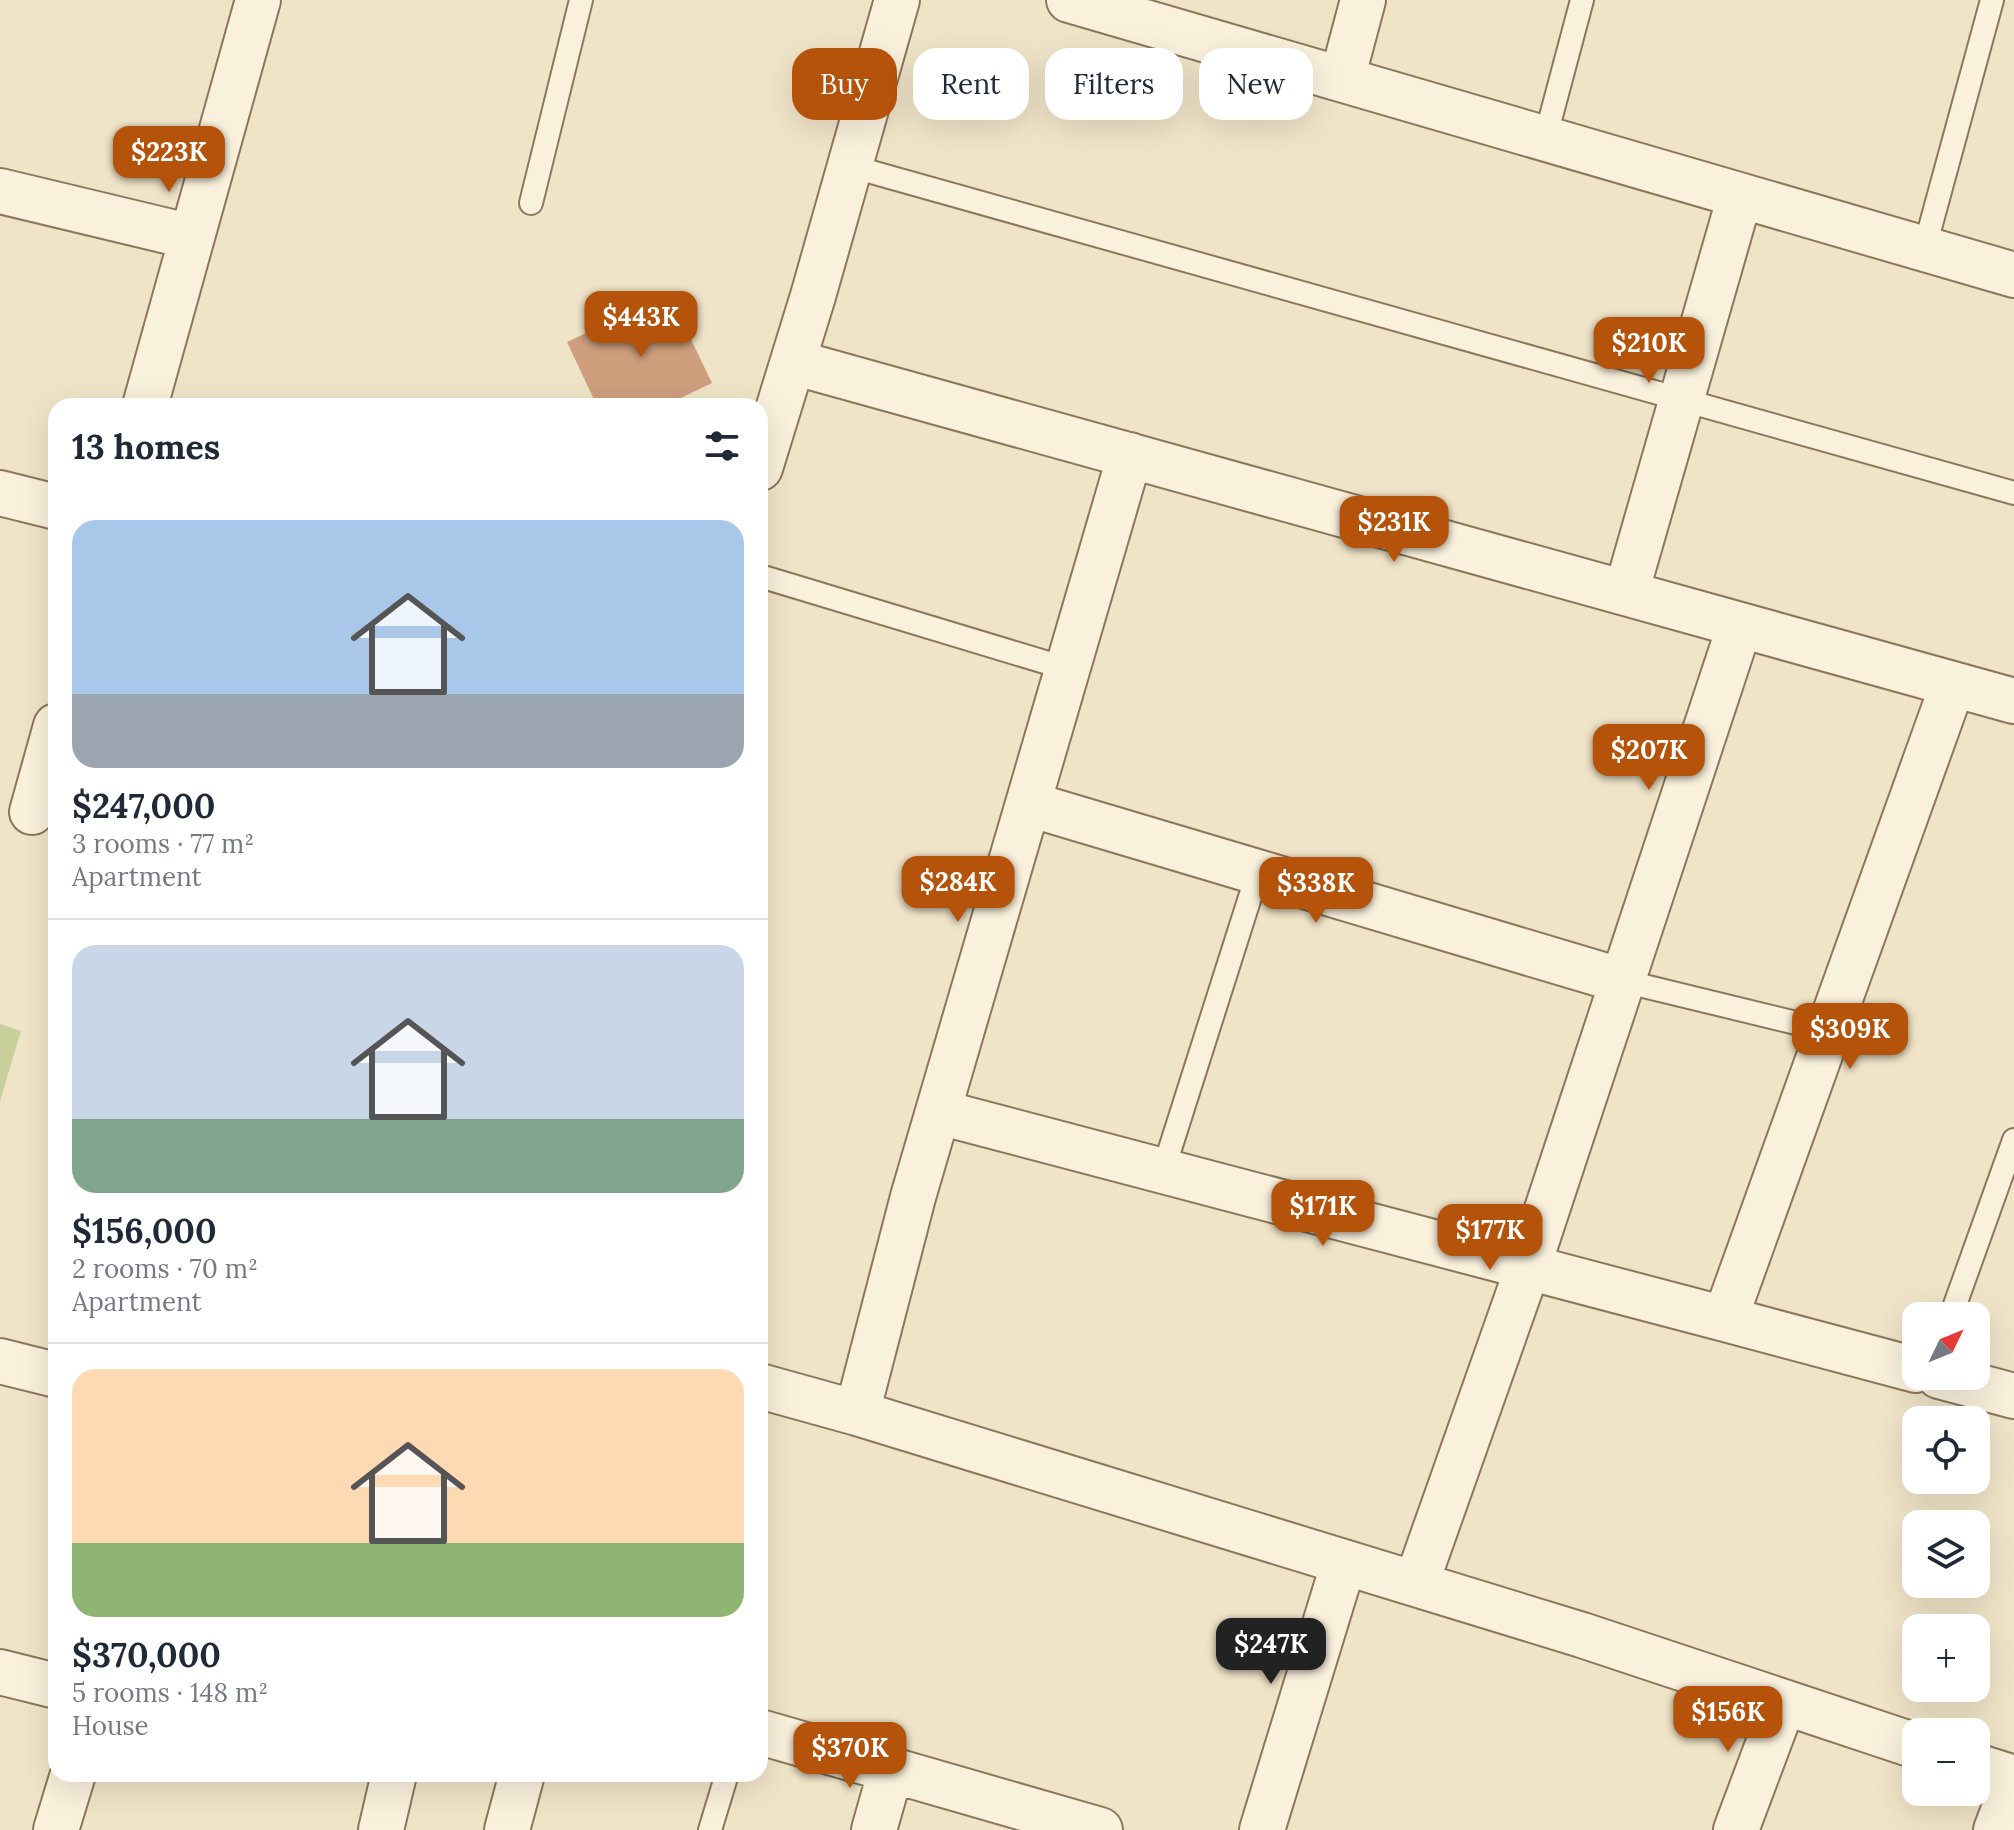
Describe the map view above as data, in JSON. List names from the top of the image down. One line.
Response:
{"north":"top right","page":{"chip":["Buy","Rent","Filters","New"],"price":["$223K","$443K","$210K","$231K","$207K","$284K","$338K","$309K","$171K","$177K","$247K","$156K","$370K"],"heading":"13 homes","list":[{"name":"$247,000","note":"3 rooms · 77 m² · Apartment"},{"name":"$156,000","note":"2 rooms · 70 m² · Apartment"},{"name":"$370,000","note":"5 rooms · 148 m² · House"}],"map_buttons":["+","−"]}}
